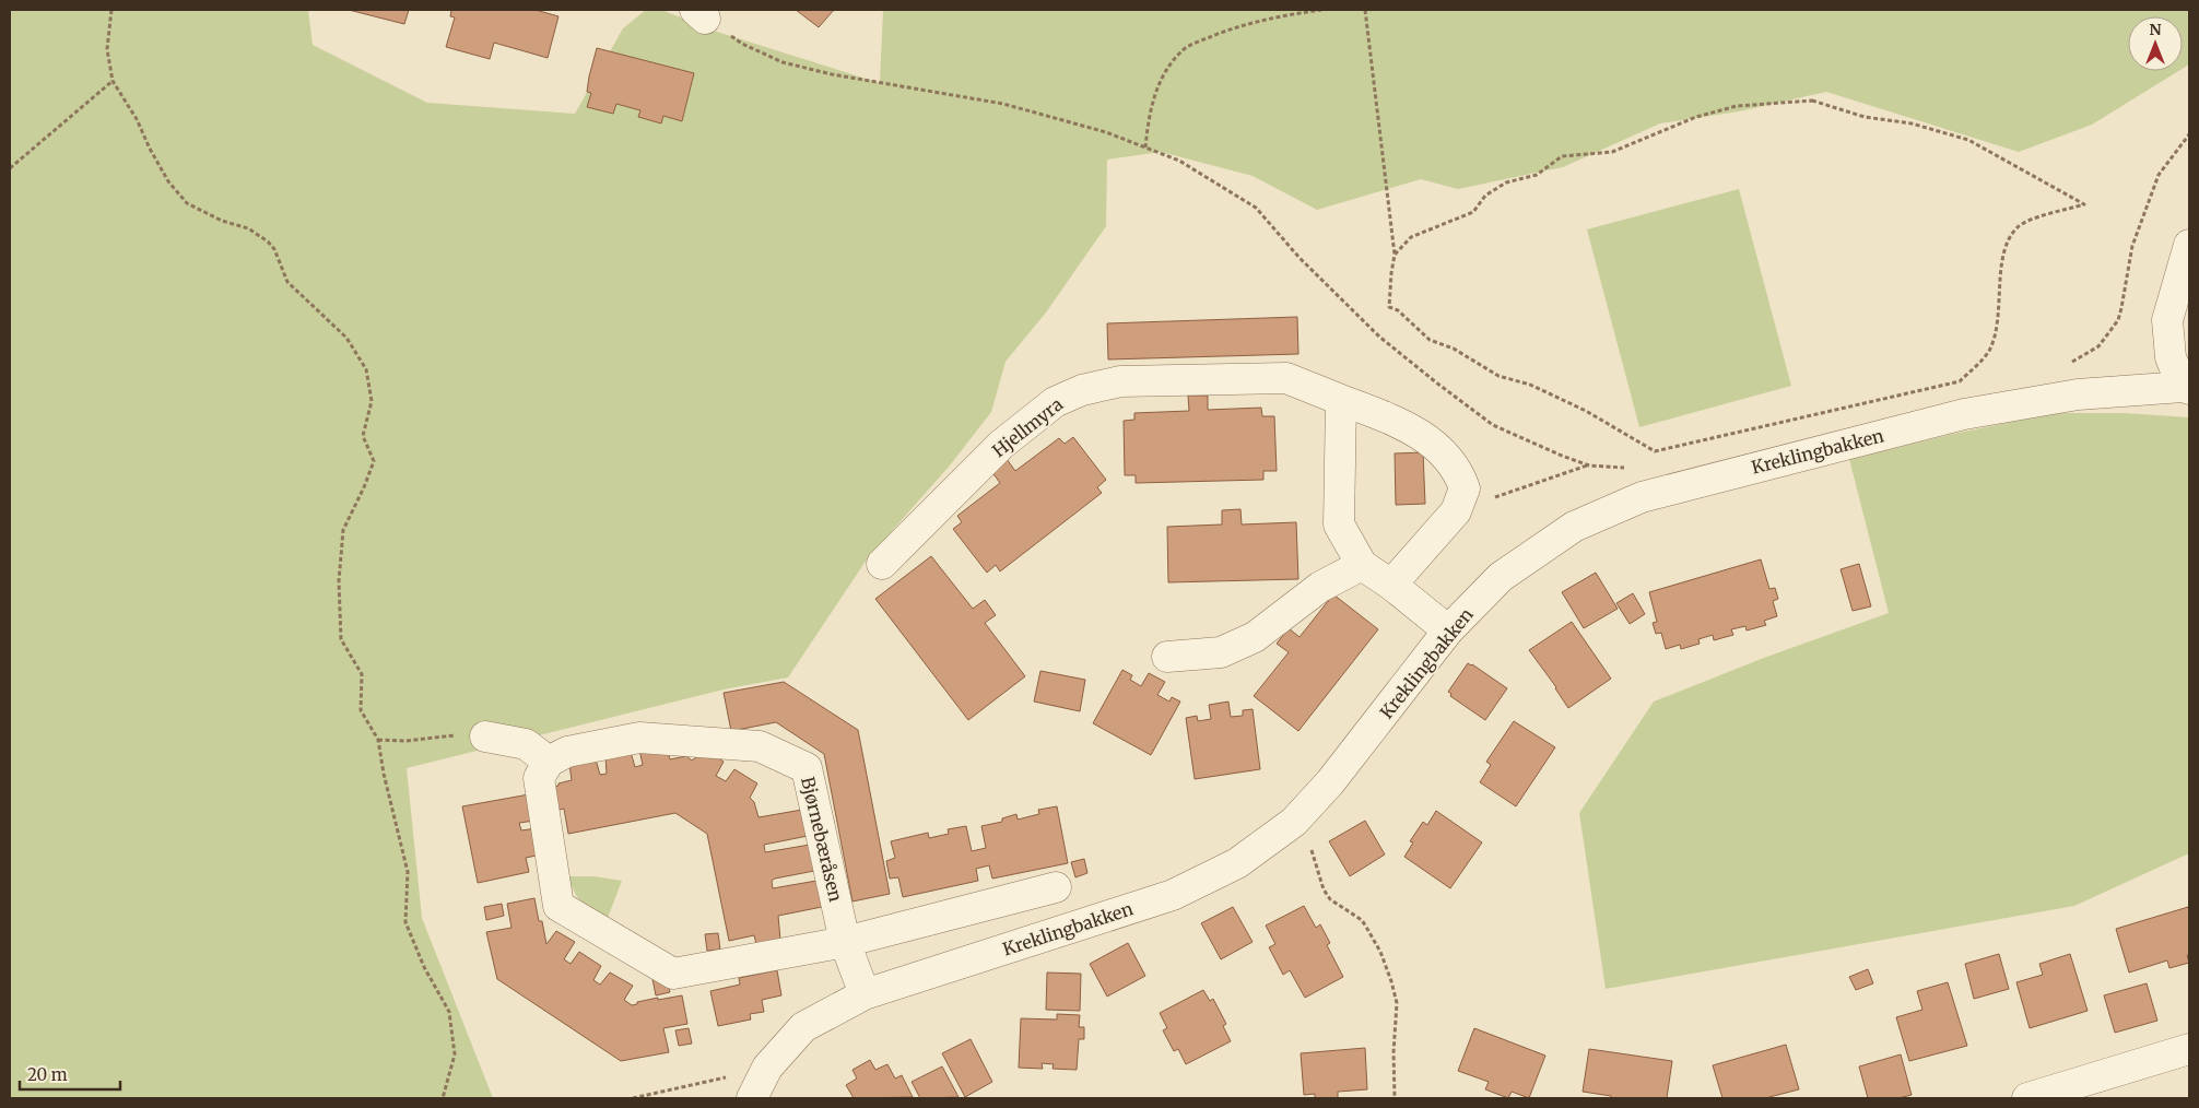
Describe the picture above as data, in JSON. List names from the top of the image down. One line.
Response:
{"streets":{"street":["Hjellmyra","Kreklingbakken","Bjørnebæråsen"]},"crossings":[["Kreklingbakken","Bjørnebæråsen"]],"scale_bar":"20 m","north":"top"}
